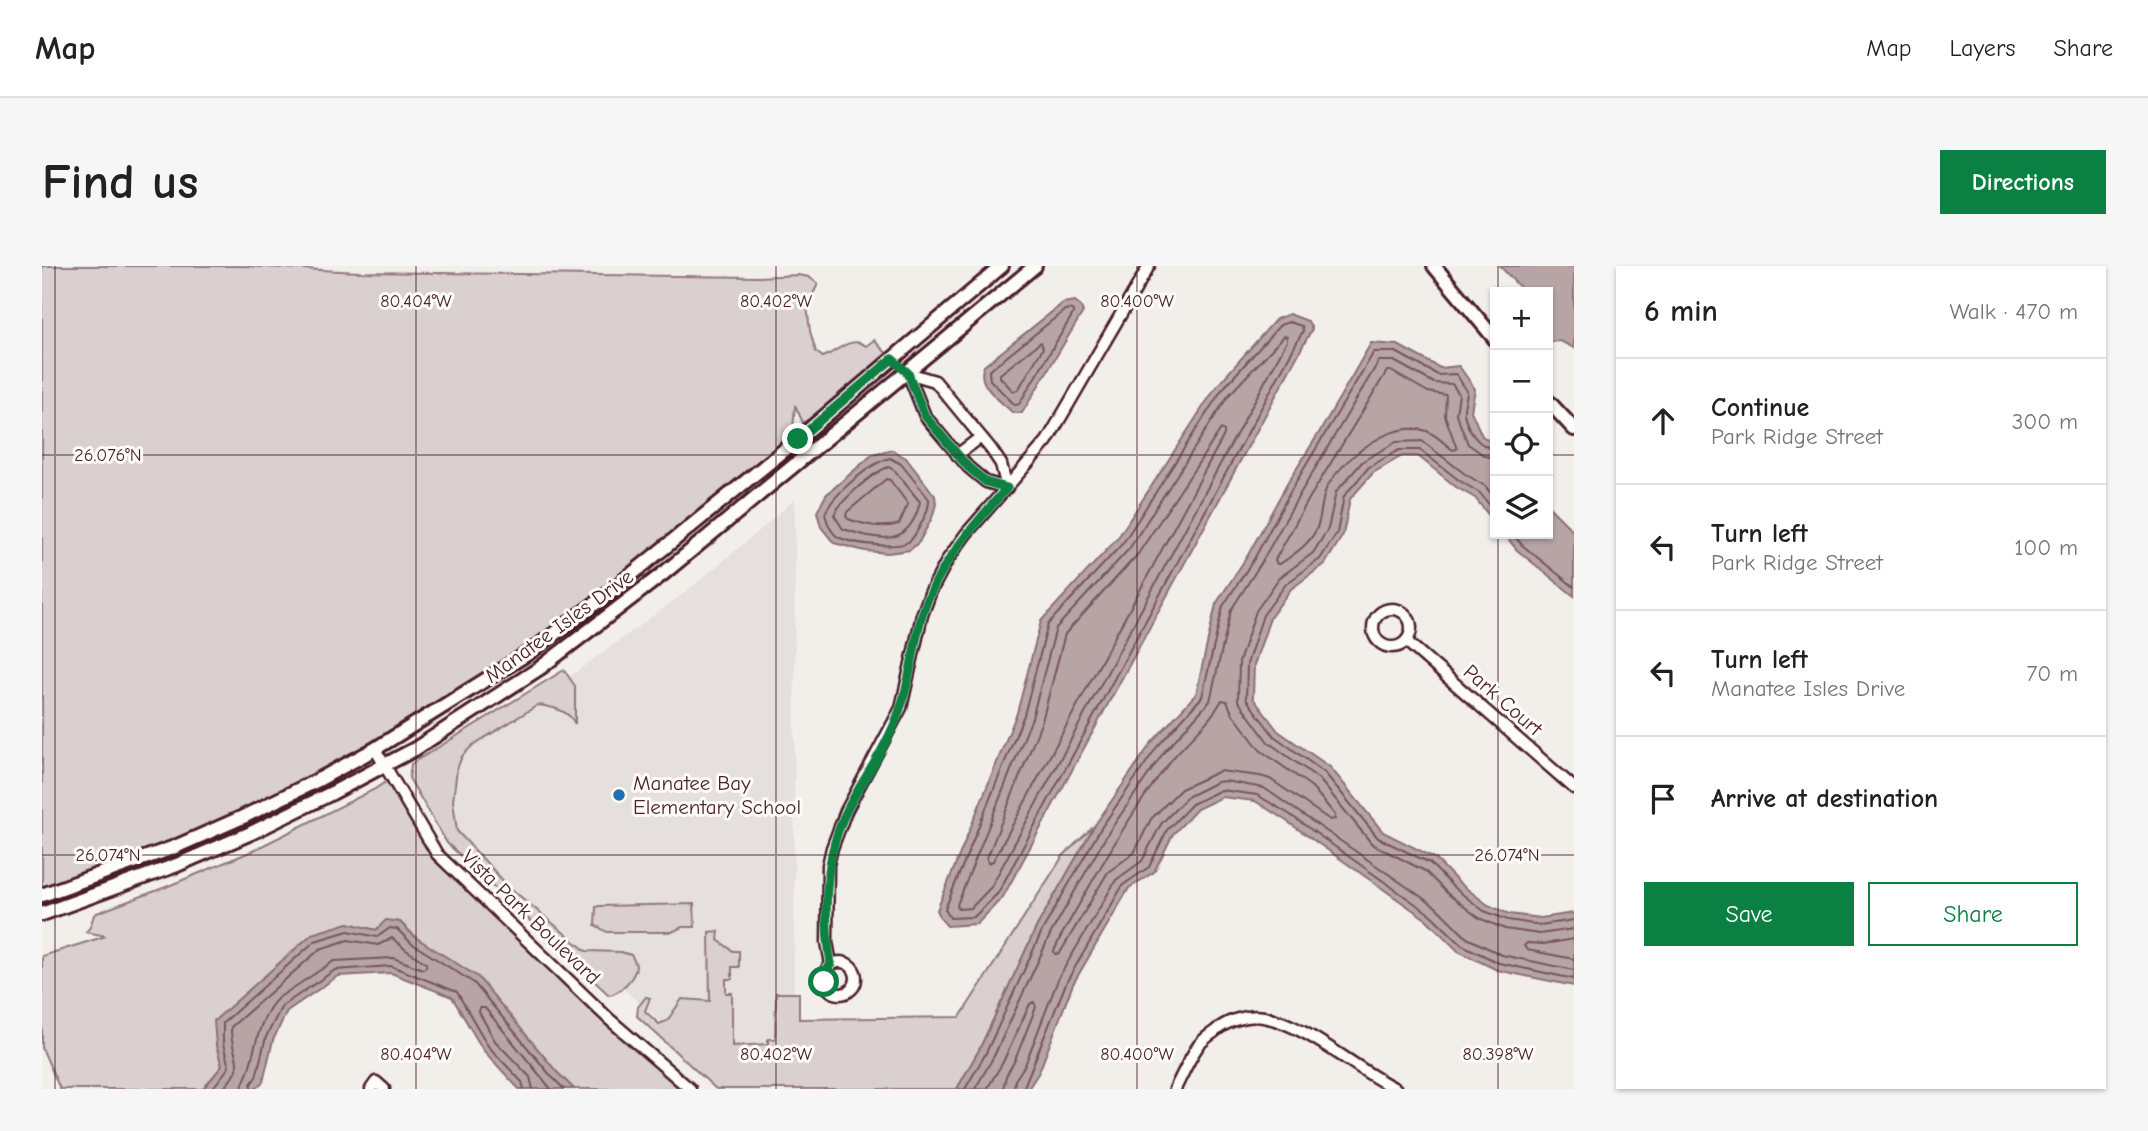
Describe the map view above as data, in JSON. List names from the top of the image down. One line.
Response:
{"streets":{"street":["Manatee Isles Drive","Park Court","Vista Park Boulevard"]},"crossings":[["Manatee Isles Drive","Vista Park Boulevard"]],"places":["Manatee Bay Elementary School"],"page":{"header":"Map","nav":["Map","Layers","Share"],"buttons":["Directions",["Save","Share"]],"title":"Find us","heading":["6 min","Walk · 470 m"],"map_buttons":["+","−"],"list":[["Continue","Park Ridge Street","300 m"],["Turn left","Park Ridge Street","100 m"],["Turn left","Manatee Isles Drive","70 m"],"Arrive at destination"]},"coordinates":["80.404°W","80.402°W","80.400°W","26.076°N","26.074°N","80.398°W"]}
